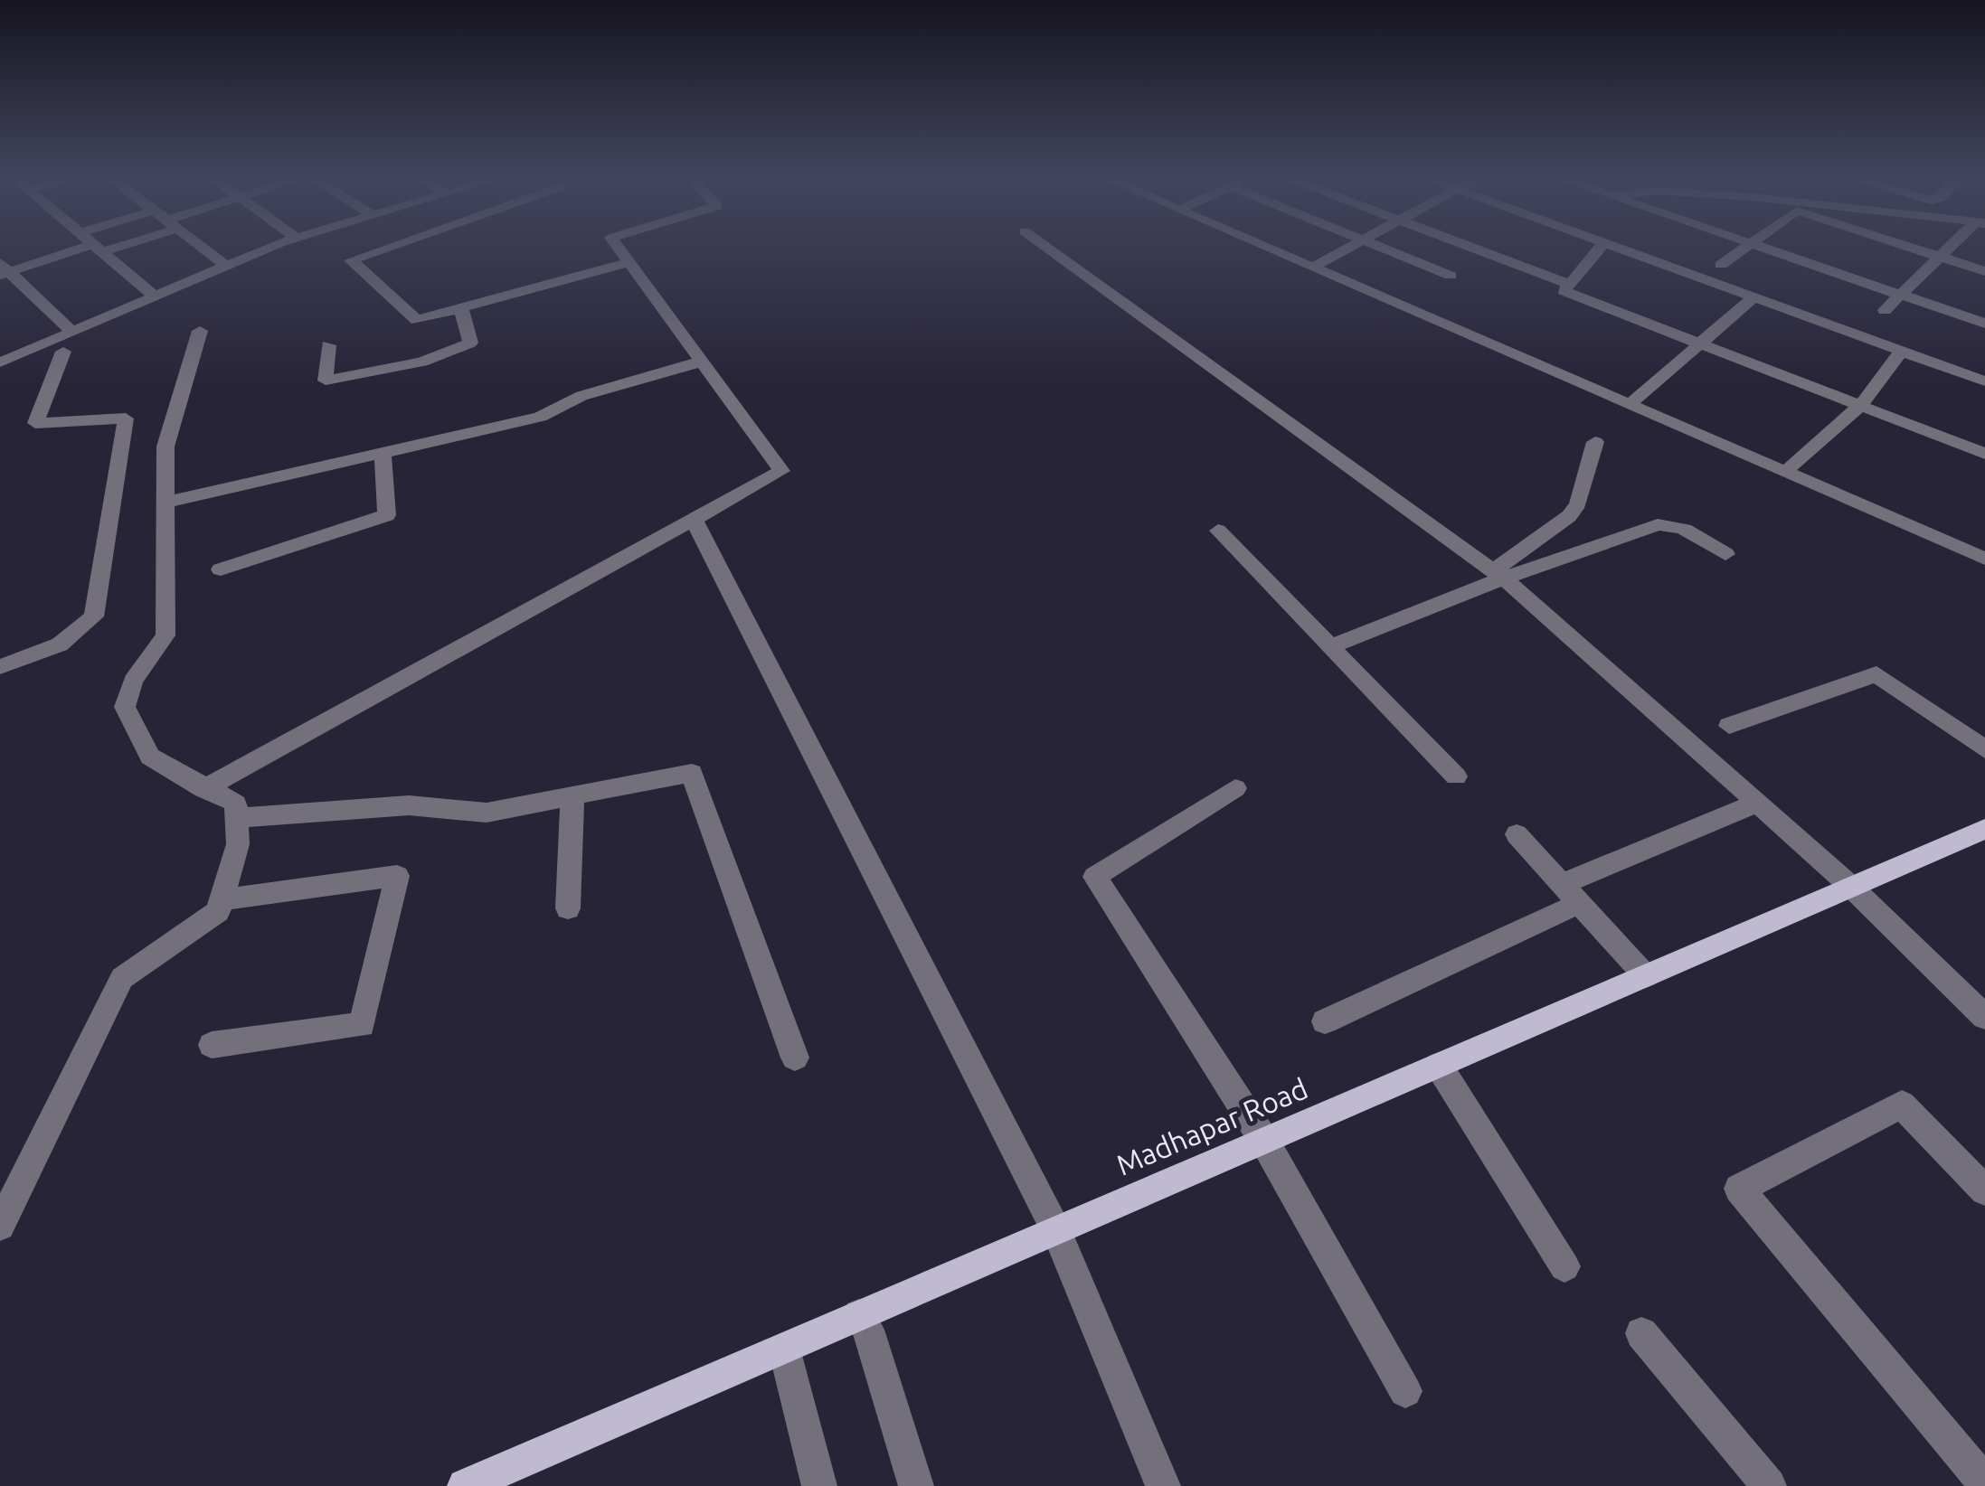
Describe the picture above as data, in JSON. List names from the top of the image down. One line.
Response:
{"streets":{"main road":["Madhapar Road"]}}
